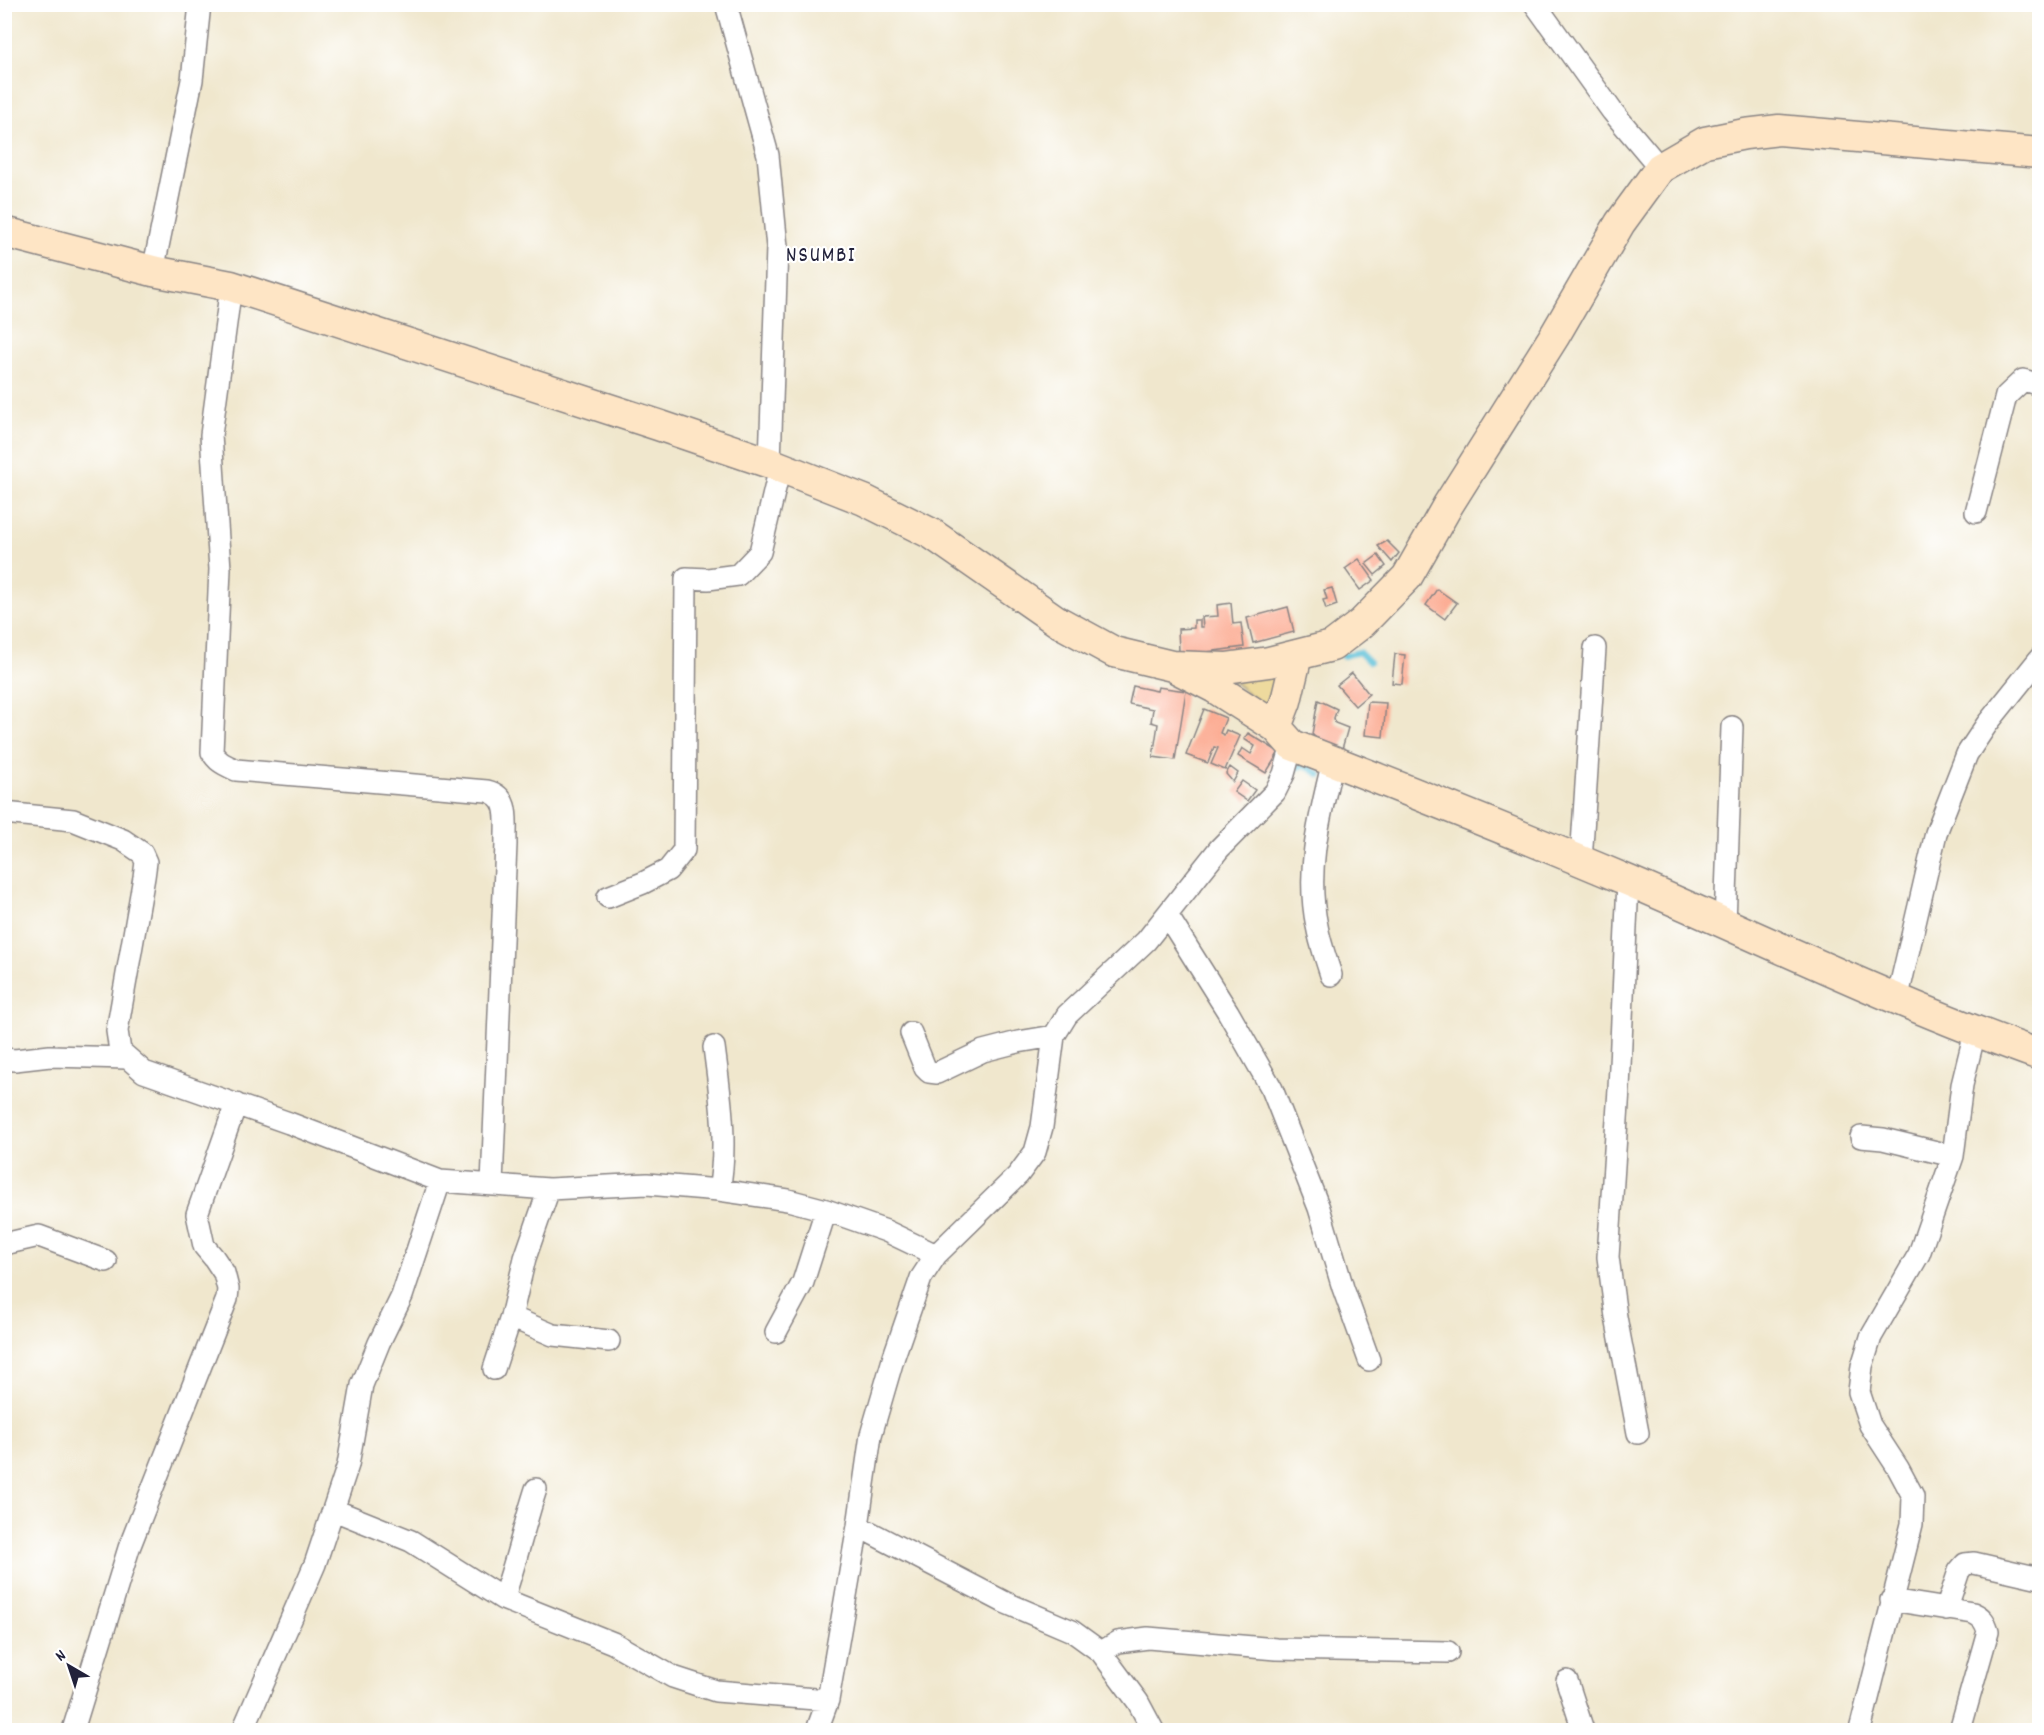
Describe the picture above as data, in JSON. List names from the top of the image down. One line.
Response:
{"districts":["NSUMBI"],"north":"top left"}
